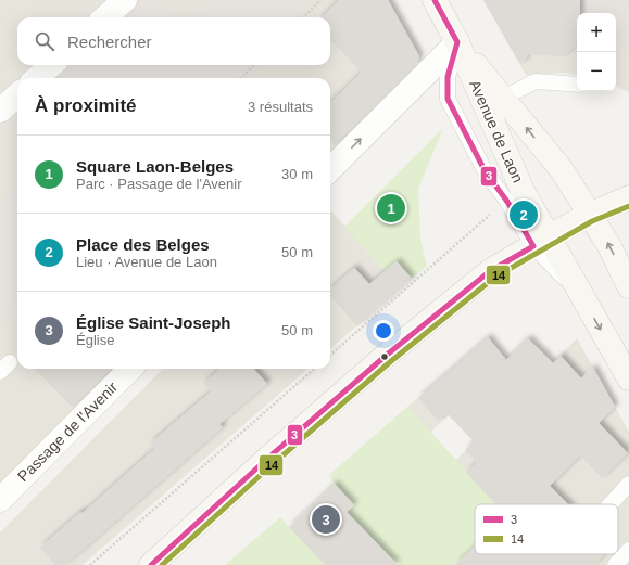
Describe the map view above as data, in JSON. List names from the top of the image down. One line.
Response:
{"streets":{"main road":["Avenue de Laon"],"street":["Passage de l'Avenir"]},"lines":["transit line 3","transit line 14"],"legend":["3","14"],"page":{"map_buttons":["+","−"],"search":"Rechercher","heading":["À proximité","3 résultats"],"list":[{"mark":"1","name":"Square Laon-Belges","note":"Parc · Passage de l'Avenir","value":"30 m"},{"mark":"2","name":"Place des Belges","note":"Lieu · Avenue de Laon","value":"50 m"},{"mark":"3","name":"Église Saint-Joseph","note":"Église","value":"50 m"}],"pins":["1","2","3"]}}
